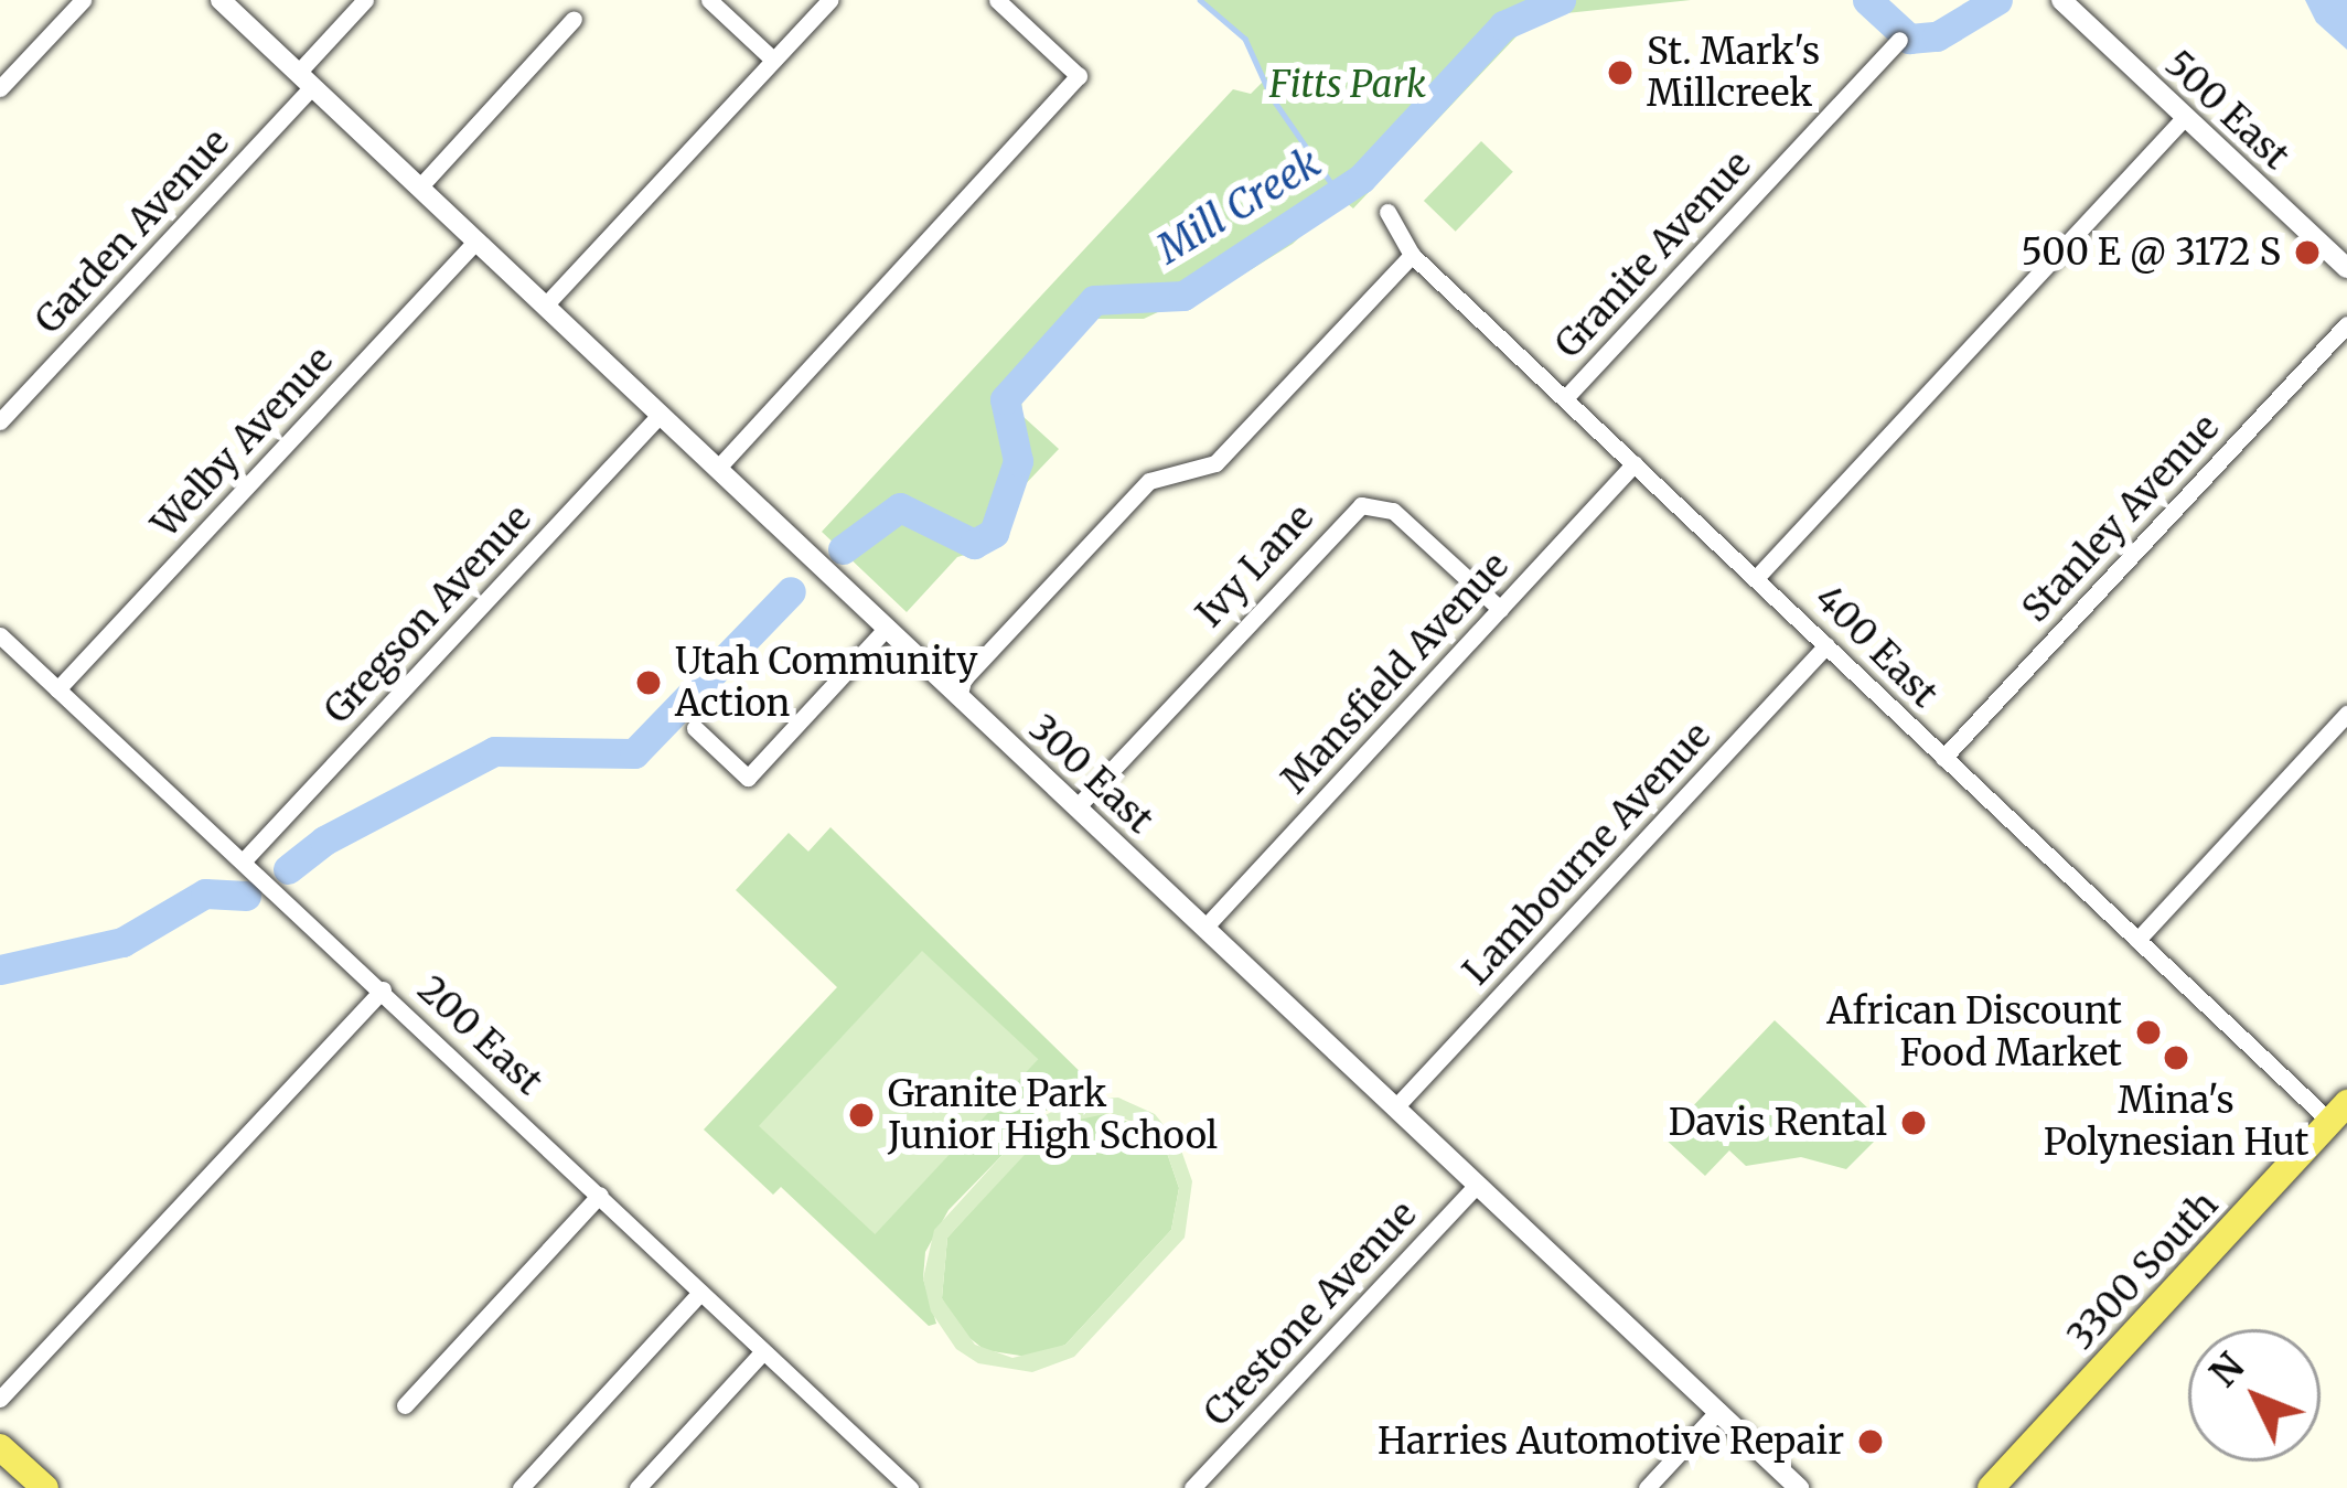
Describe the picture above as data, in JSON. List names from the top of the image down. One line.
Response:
{"streets":{"main road":["3300 South"],"street":["500 East","Garden Avenue","Granite Avenue","Welby Avenue","Stanley Avenue","Ivy Lane","Gregson Avenue","400 East","Mansfield Avenue","300 East","Lambourne Avenue","200 East","Crestone Avenue"]},"crossings":[["Garden Avenue","300 East"],["Granite Avenue","400 East"],["Welby Avenue","300 East"],["Welby Avenue","200 East"],["Stanley Avenue","400 East"],["Ivy Lane","Mansfield Avenue"],["Ivy Lane","300 East"],["Gregson Avenue","300 East"],["Gregson Avenue","200 East"],["400 East","Mansfield Avenue"],["400 East","Lambourne Avenue"],["400 East","3300 South"],["Mansfield Avenue","300 East"],["300 East","Lambourne Avenue"],["300 East","Crestone Avenue"]],"water":["Mill Creek"],"parks":["Fitts Park"],"places":["St. Mark's Millcreek","500 E @ 3172 S","Utah Community Action","African Discount Food Market","Mina's Polynesian Hut","Granite Park Junior High School","Davis Rental","Harries Automotive Repair"],"north":"top left"}
